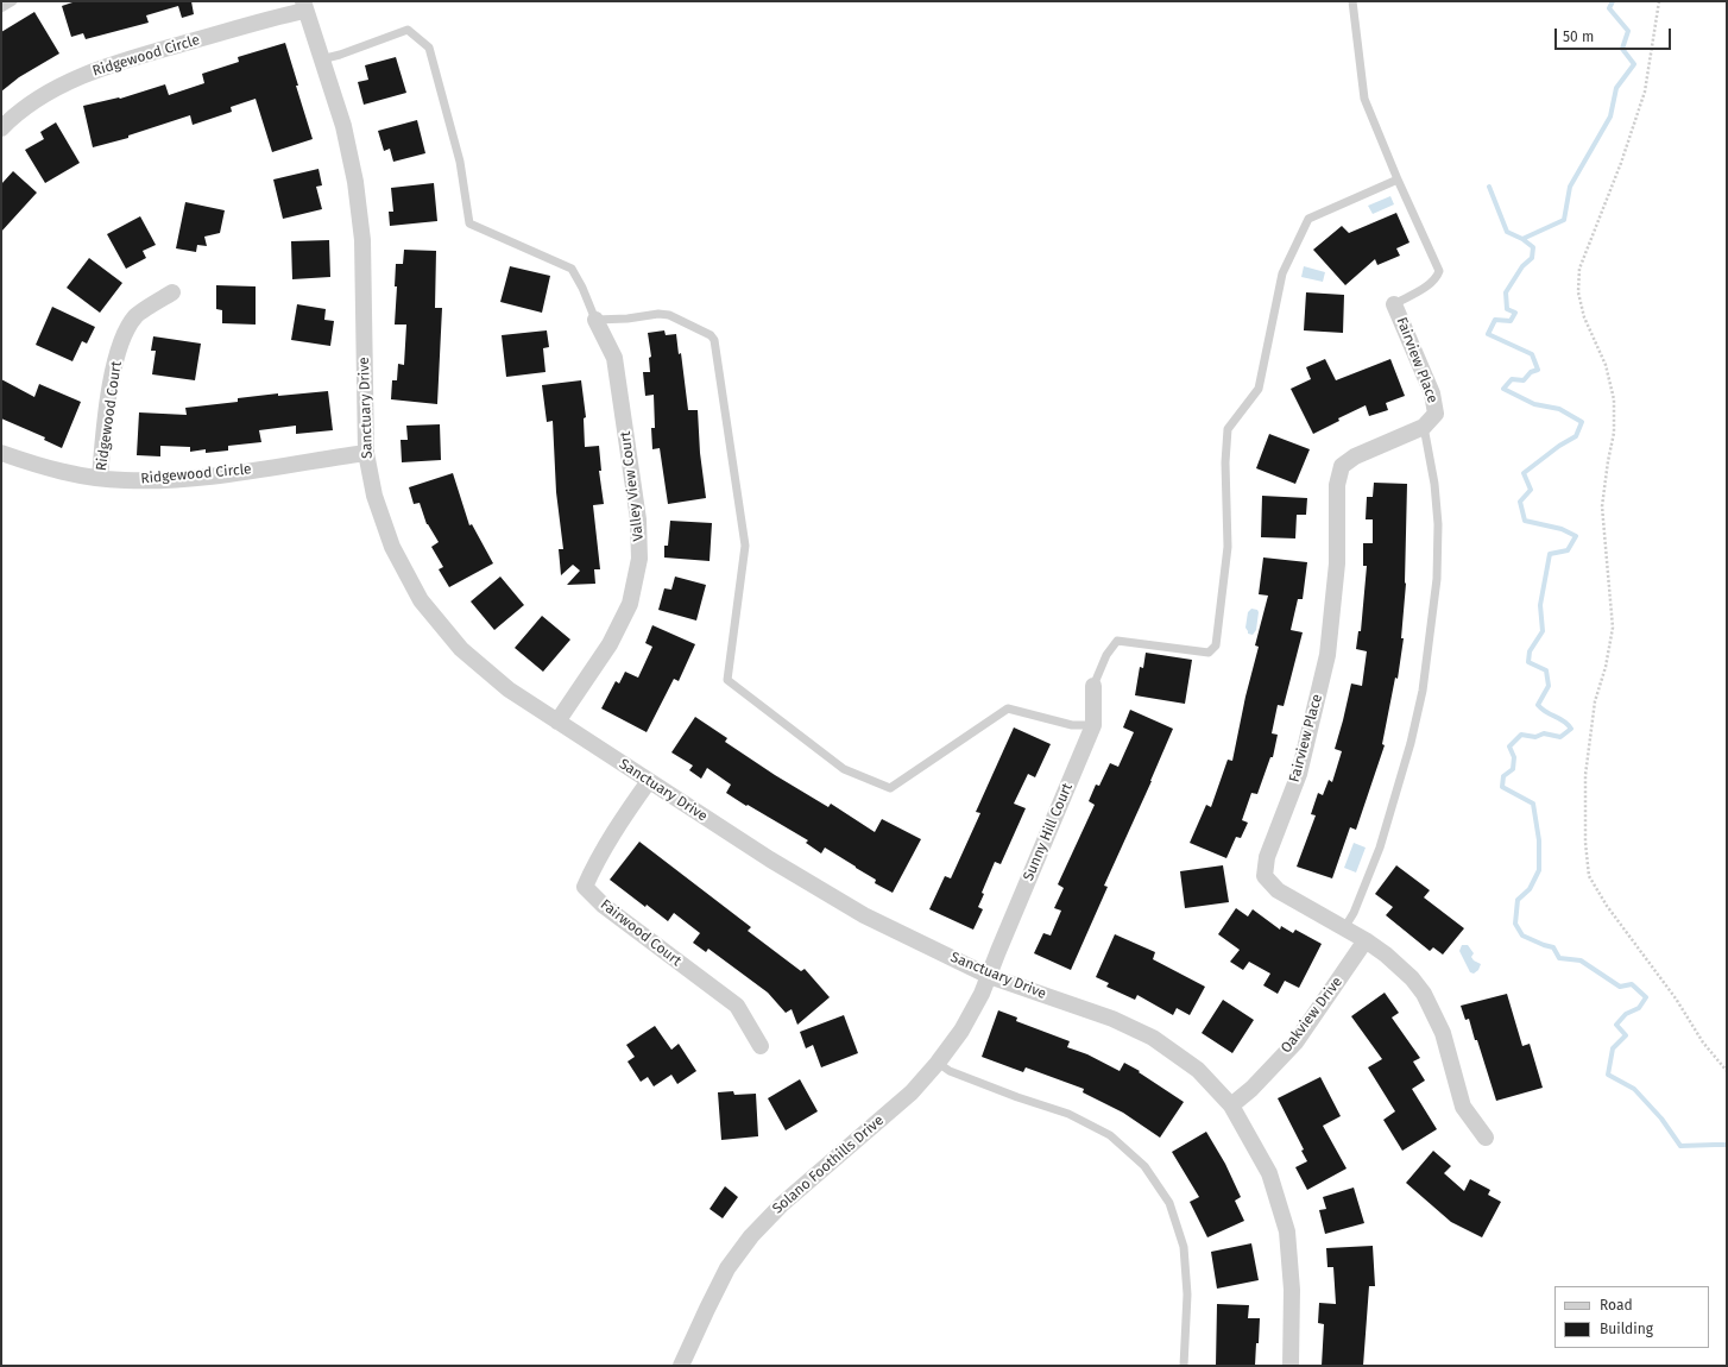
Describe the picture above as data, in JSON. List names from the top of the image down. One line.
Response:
{"streets":{"street":["Ridgewood Circle","Fairview Place","Sanctuary Drive","Ridgewood Court","Valley View Court","Sunny Hill Court","Fairwood Court","Oakview Drive","Solano Foothills Drive"]},"crossings":[["Ridgewood Circle","Sanctuary Drive"],["Ridgewood Circle","Ridgewood Court"],["Fairview Place","Oakview Drive"],["Sanctuary Drive","Valley View Court"],["Sanctuary Drive","Sunny Hill Court"],["Sanctuary Drive","Fairwood Court"],["Sanctuary Drive","Oakview Drive"],["Sanctuary Drive","Solano Foothills Drive"],["Sunny Hill Court","Solano Foothills Drive"]],"legend":["Road","Building"],"scale_bar":"50 m"}
